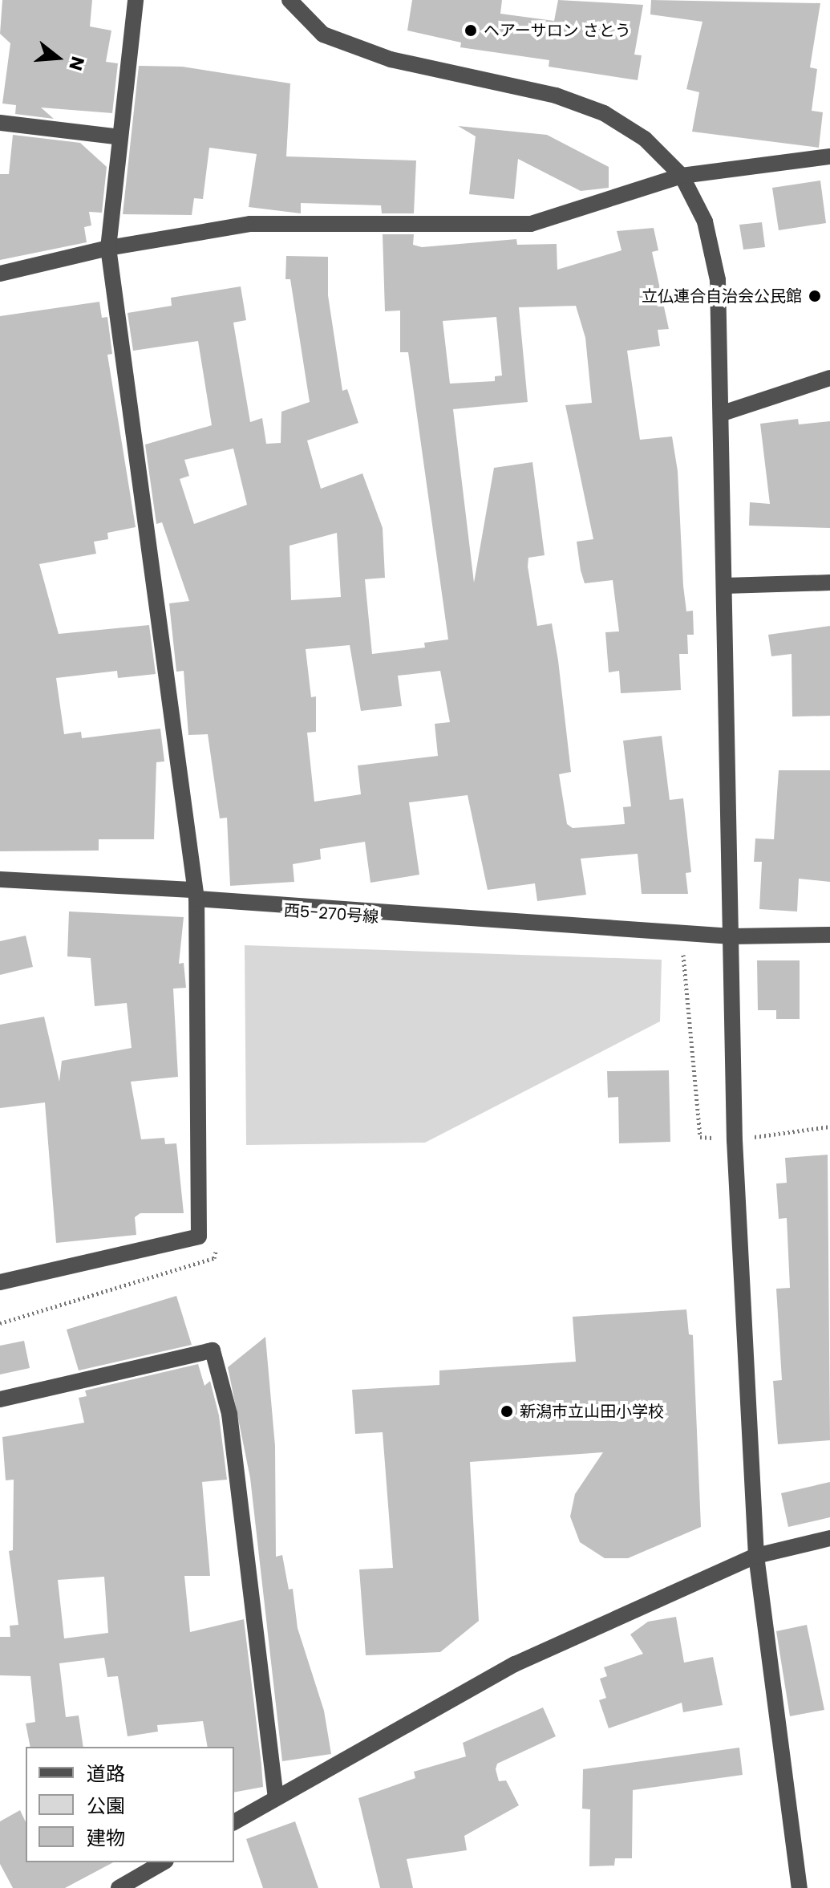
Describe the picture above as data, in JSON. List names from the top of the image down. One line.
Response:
{"places":["ヘアーサロン さとう","立仏連合自治会公民館","新潟市立山田小学校"],"legend":["道路","公園","建物"],"north":"right"}
